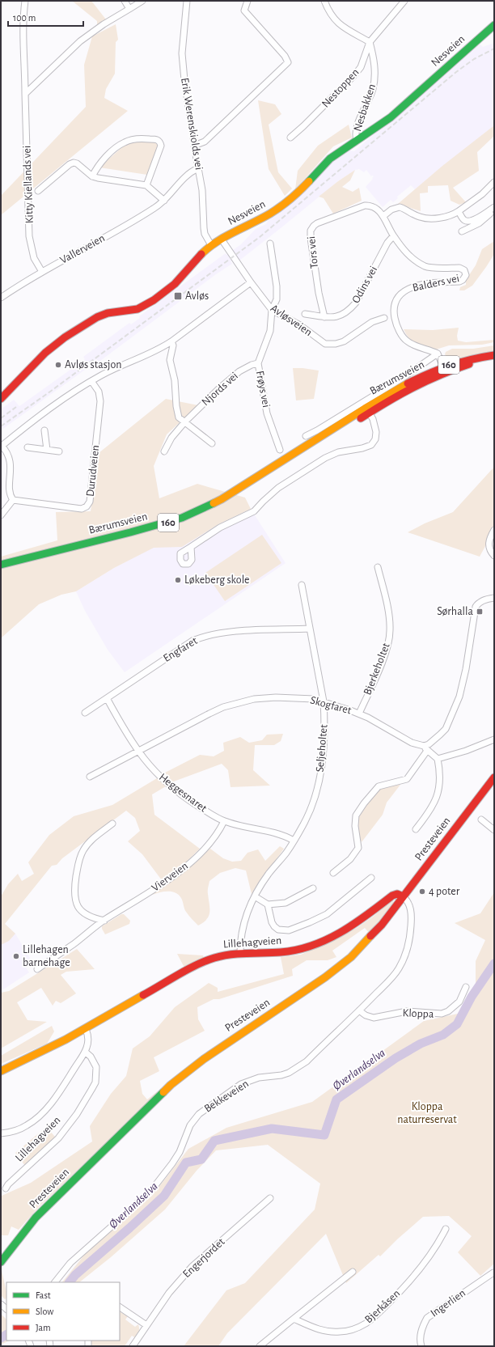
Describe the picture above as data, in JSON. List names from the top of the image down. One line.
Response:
{"streets":{"main road":["Nesveien","160","Bærumsveien","Presteveien","Lillehagveien"],"street":["Nestoppen","Nesbakken","Erik Werenskiolds vei","Kitty Kiellands vei","Vallerveien","Tors vei","Balders vei","Odins vei","Avløsveien","Njords vei","Frøys vei","Durudveien","Engfaret","Bjerkeholtet","Skogfaret","Seljeholtet","Heggesnaret","Vierveien","Kloppa","Bekkeveien","Engerjordet","Ingerlien","Bjerkåsen"]},"crossings":[["Nesveien","Nesbakken"],["Nesveien","Erik Werenskiolds vei"],["Nesveien","Avløsveien"],["Nestoppen","Nesbakken"],["Erik Werenskiolds vei","Vallerveien"],["Kitty Kiellands vei","Vallerveien"],["Tors vei","Balders vei"],["Tors vei","Odins vei"],["Balders vei","Odins vei"],["Balders vei","Bærumsveien"],["Avløsveien","Frøys vei"],["Njords vei","Frøys vei"],["Engfaret","Seljeholtet"],["Engfaret","Heggesnaret"],["Bjerkeholtet","Skogfaret"],["Skogfaret","Seljeholtet"],["Skogfaret","Heggesnaret"],["Seljeholtet","Heggesnaret"],["Seljeholtet","Lillehagveien"],["Heggesnaret","Vierveien"],["Presteveien","Lillehagveien"],["Presteveien","Bekkeveien"],["Lillehagveien","Bekkeveien"],["Kloppa","Bekkeveien"]],"water":["Øverlandselva"],"parks":["Kloppa naturreservat"],"places":{"transit":["Avløs","Sørhalla"],"other":["Avløs stasjon","Løkeberg skole","4 poter","Lillehagen barnehage"]},"legend":["Fast","Slow","Jam"],"scale_bar":"100 m"}
